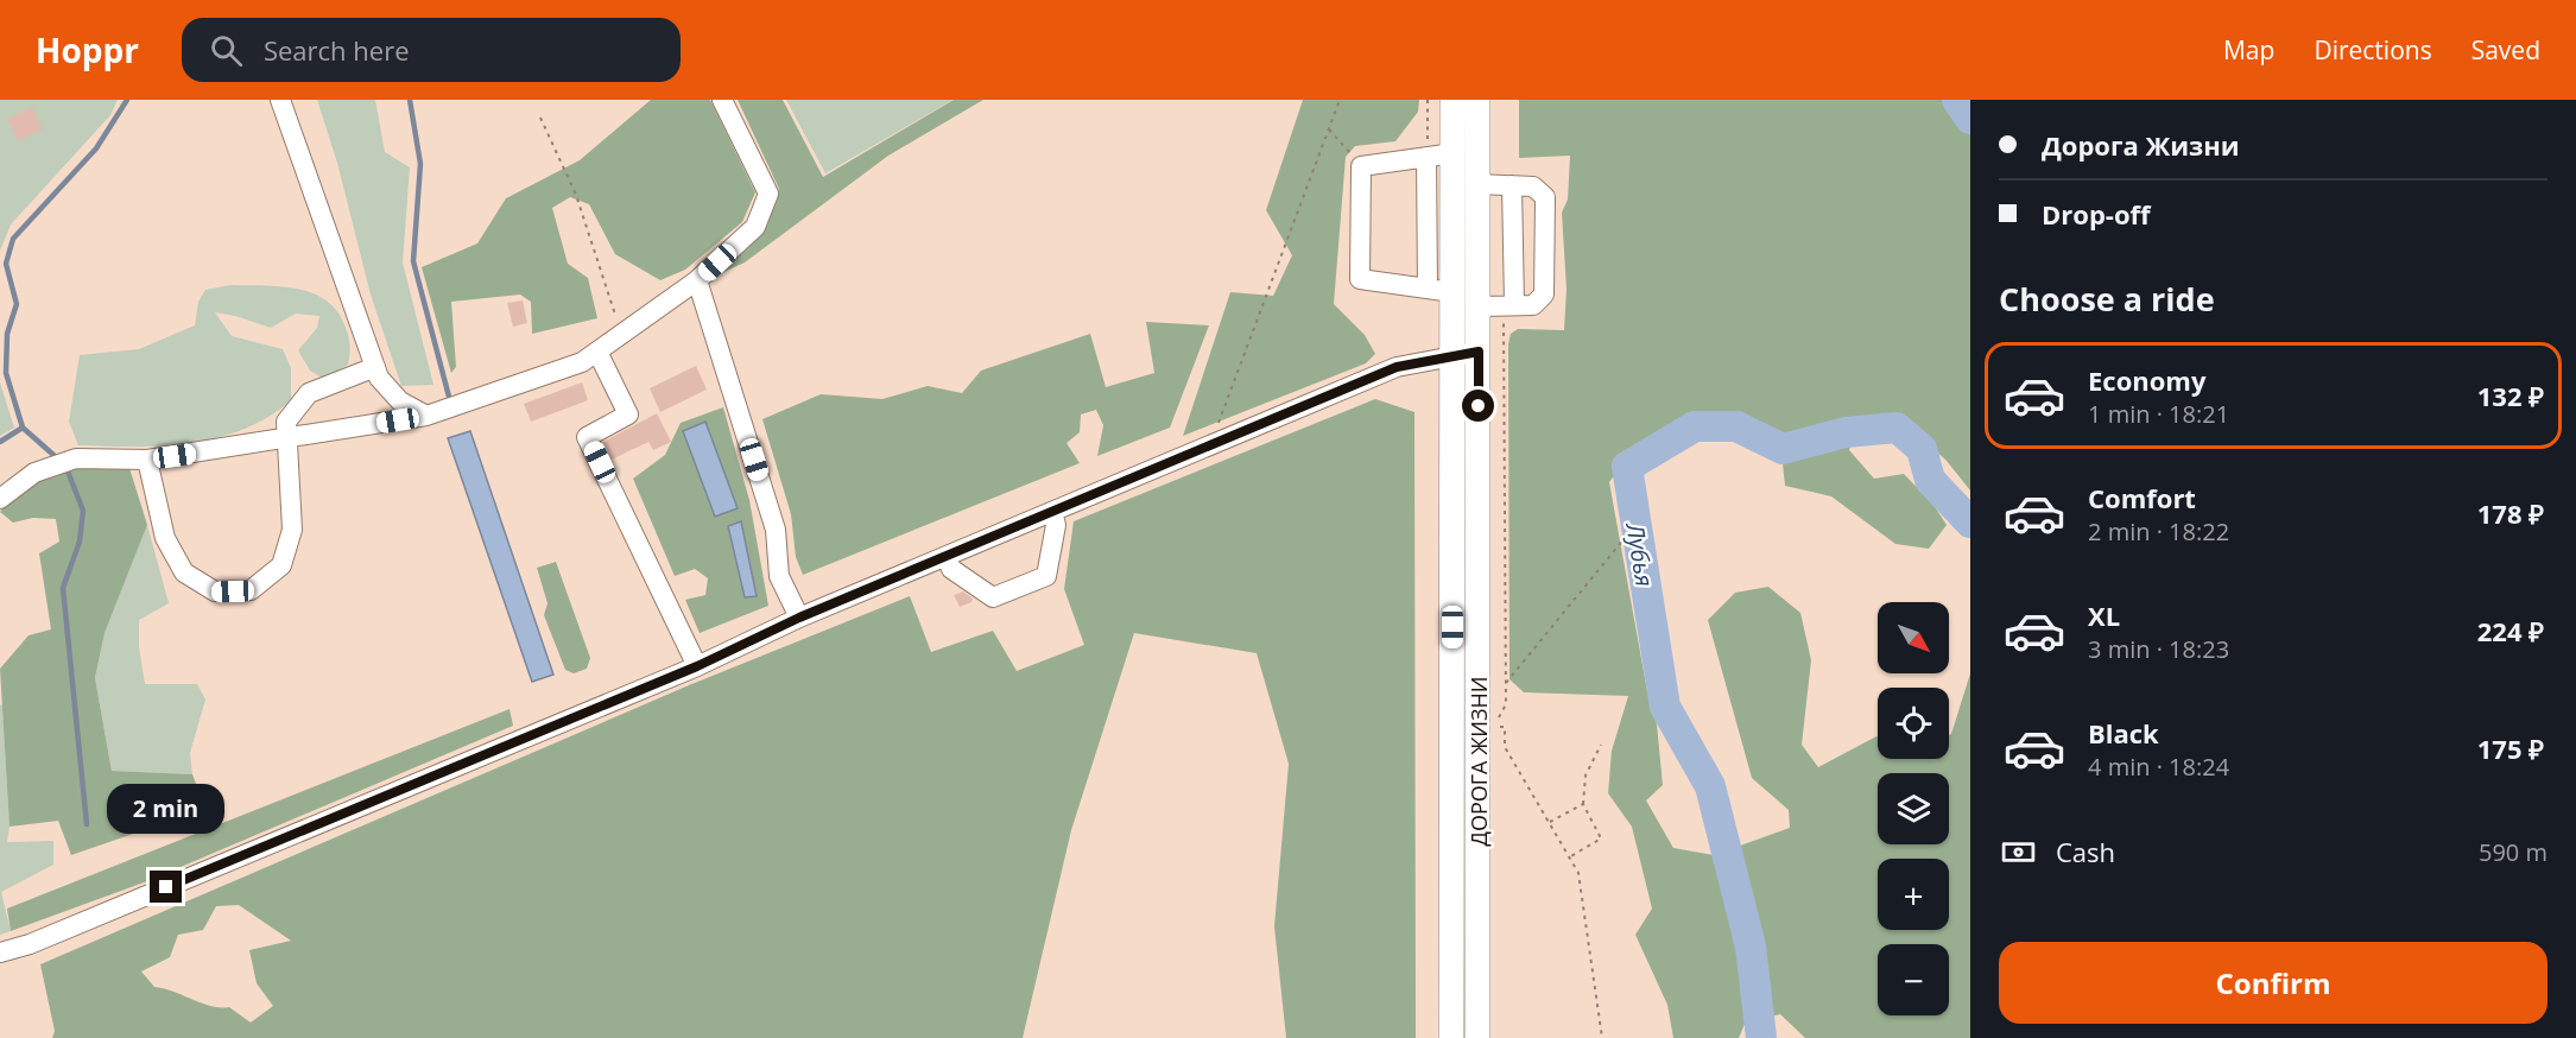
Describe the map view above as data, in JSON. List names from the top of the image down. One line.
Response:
{"streets":{"main road":["ДОРОГА ЖИЗНИ"]},"water":["Лубья"],"north":"bottom right","page":{"header":"Hoppr","search":"Search here","nav":["Map","Directions","Saved"],"banner":["Дорога Жизни","Drop-off"],"heading":"Choose a ride","list":[{"name":"Economy","note":"1 min · 18:21","value":"132 ₽"},{"name":"Comfort","note":"2 min · 18:22","value":"178 ₽"},{"name":"XL","note":"3 min · 18:23","value":"224 ₽"},{"name":"Black","note":"4 min · 18:24","value":"175 ₽"}],"map_buttons":["+","−"],"bubble":"2 min","pay":["Cash","590 m"],"buttons":"Confirm"}}
